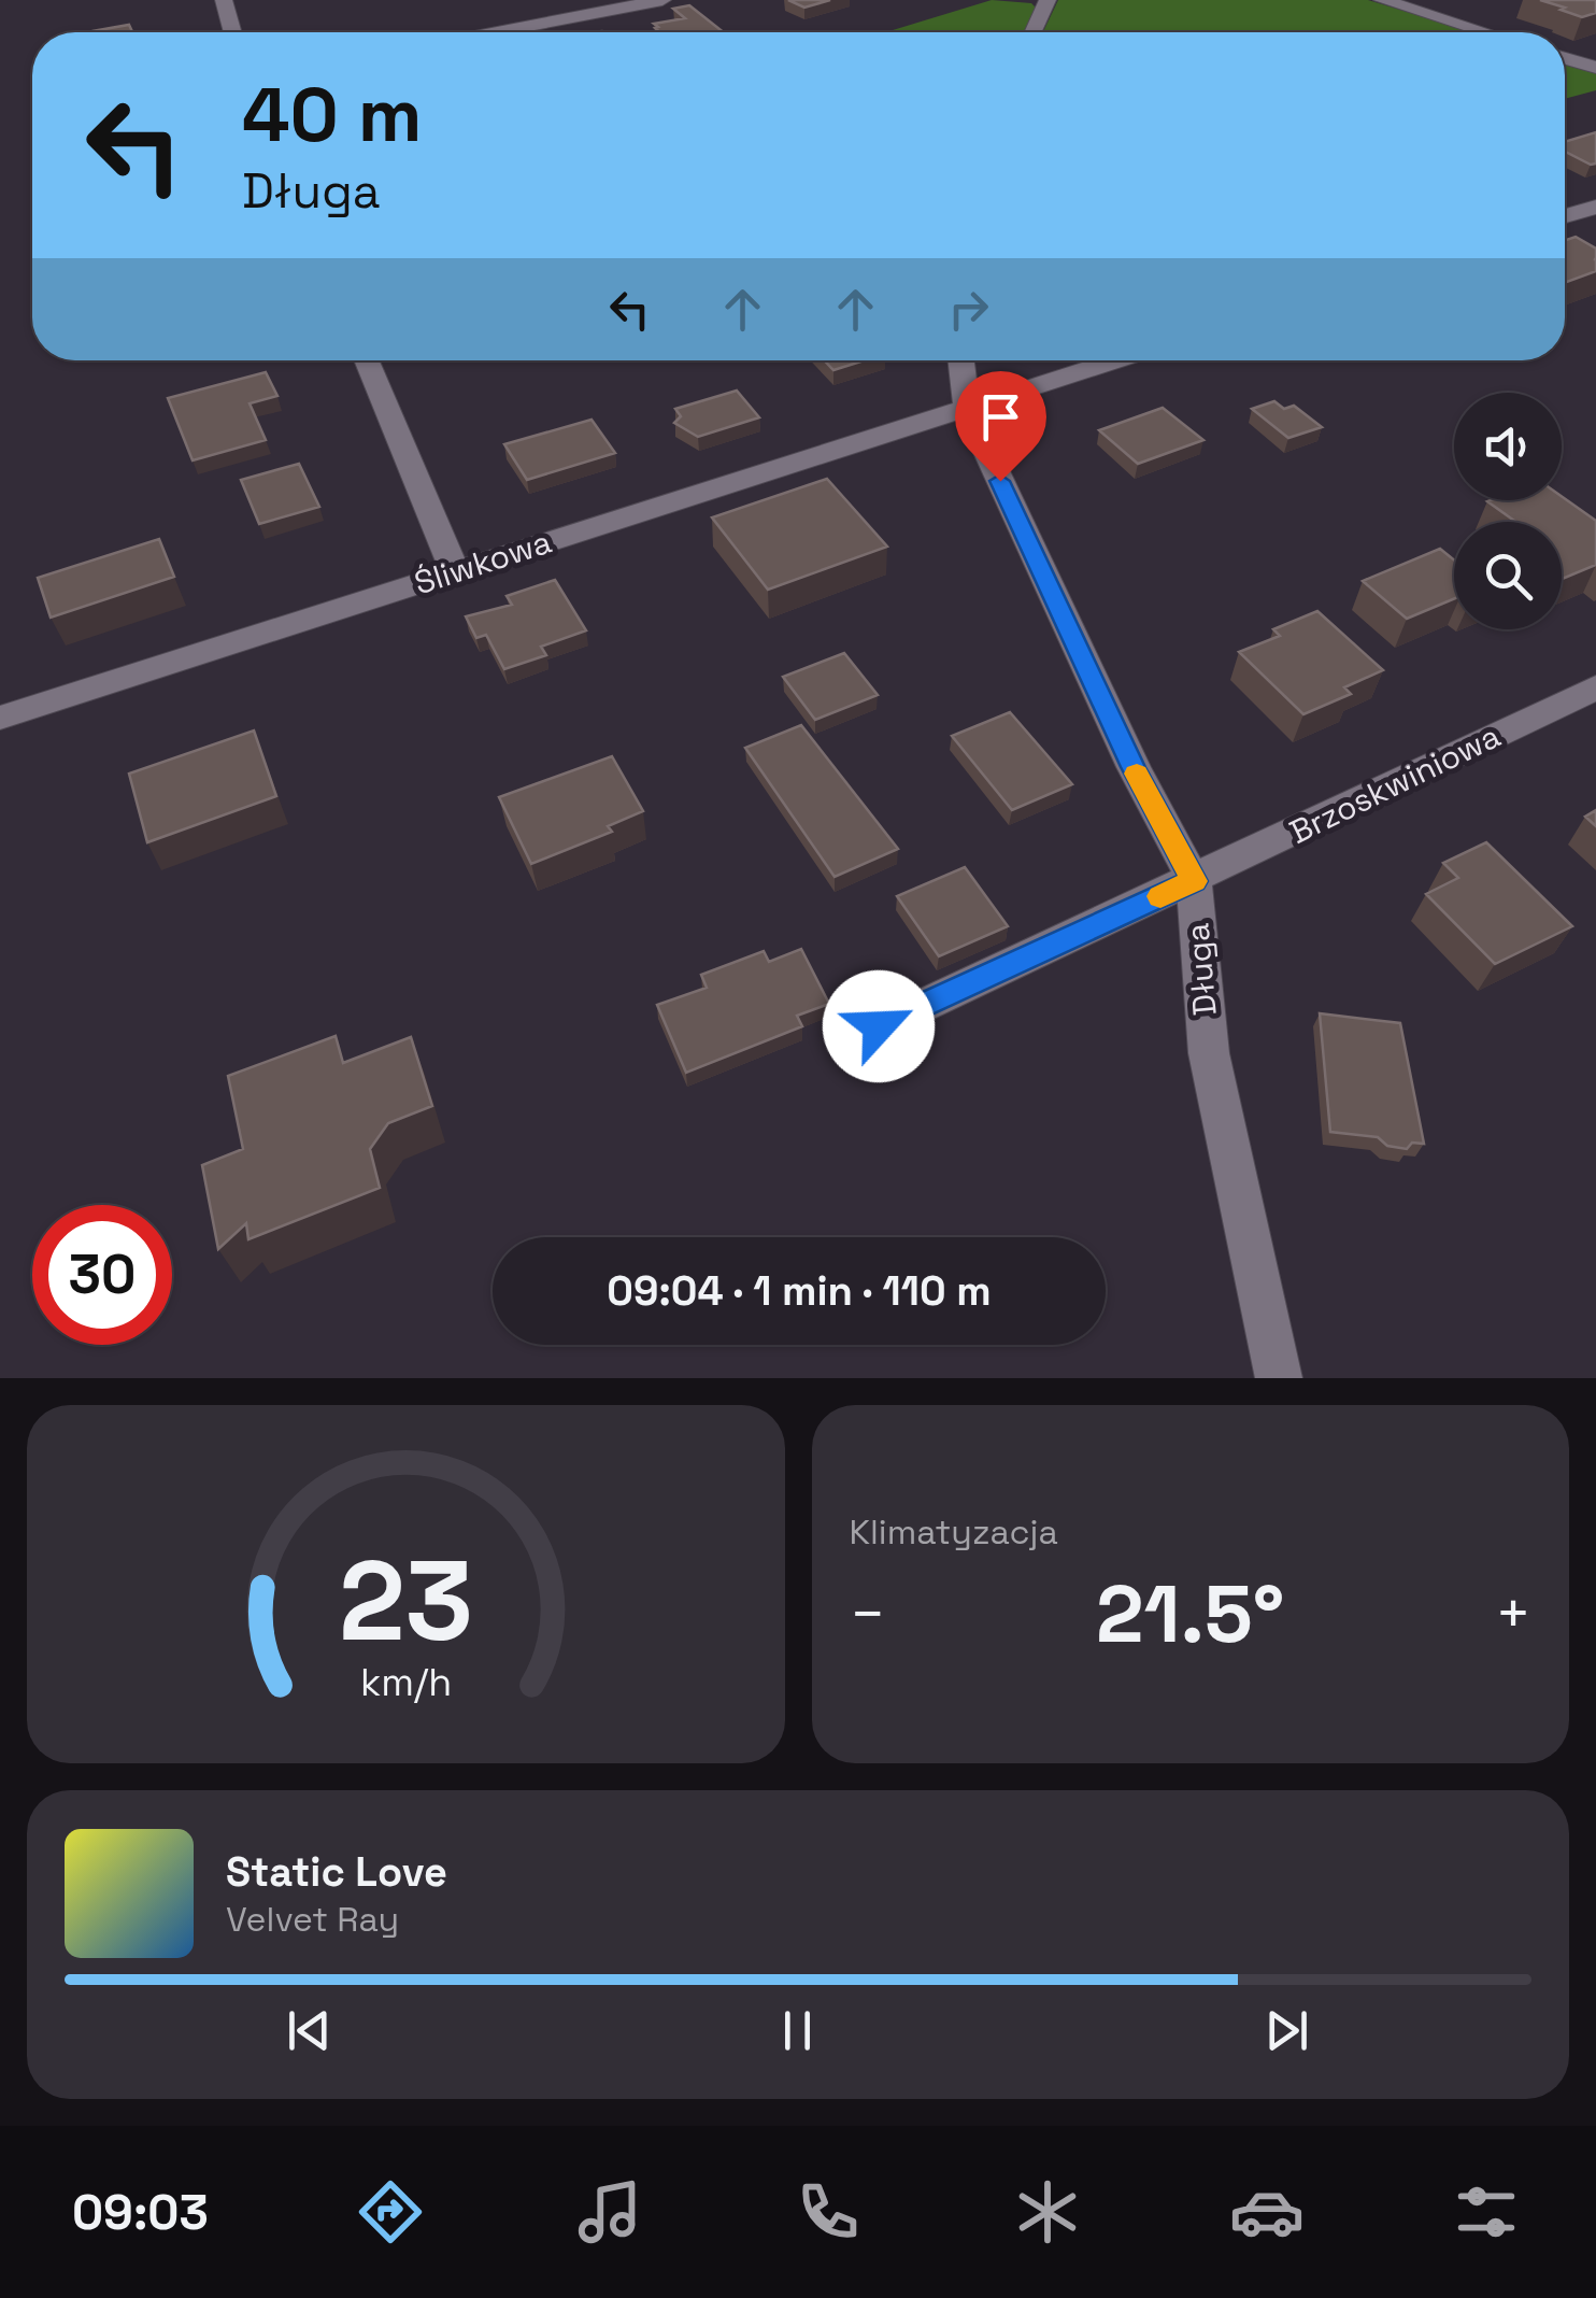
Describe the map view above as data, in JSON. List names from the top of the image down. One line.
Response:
{"streets":{"street":["Śliwkowa","Brzoskwiniowa","Długa"]},"crossings":[["Śliwkowa","Długa"],["Brzoskwiniowa","Długa"]],"page":{"turn":["40 m","Długa"],"limit":"30","trip":"09:04 · 1 min · 110 m","tile":"Klimatyzacja","heat":["−","21.5°","+"],"song":["Static Love","Velvet Ray"],"tabs":"09:03","gauge":["23","km/h"]}}
